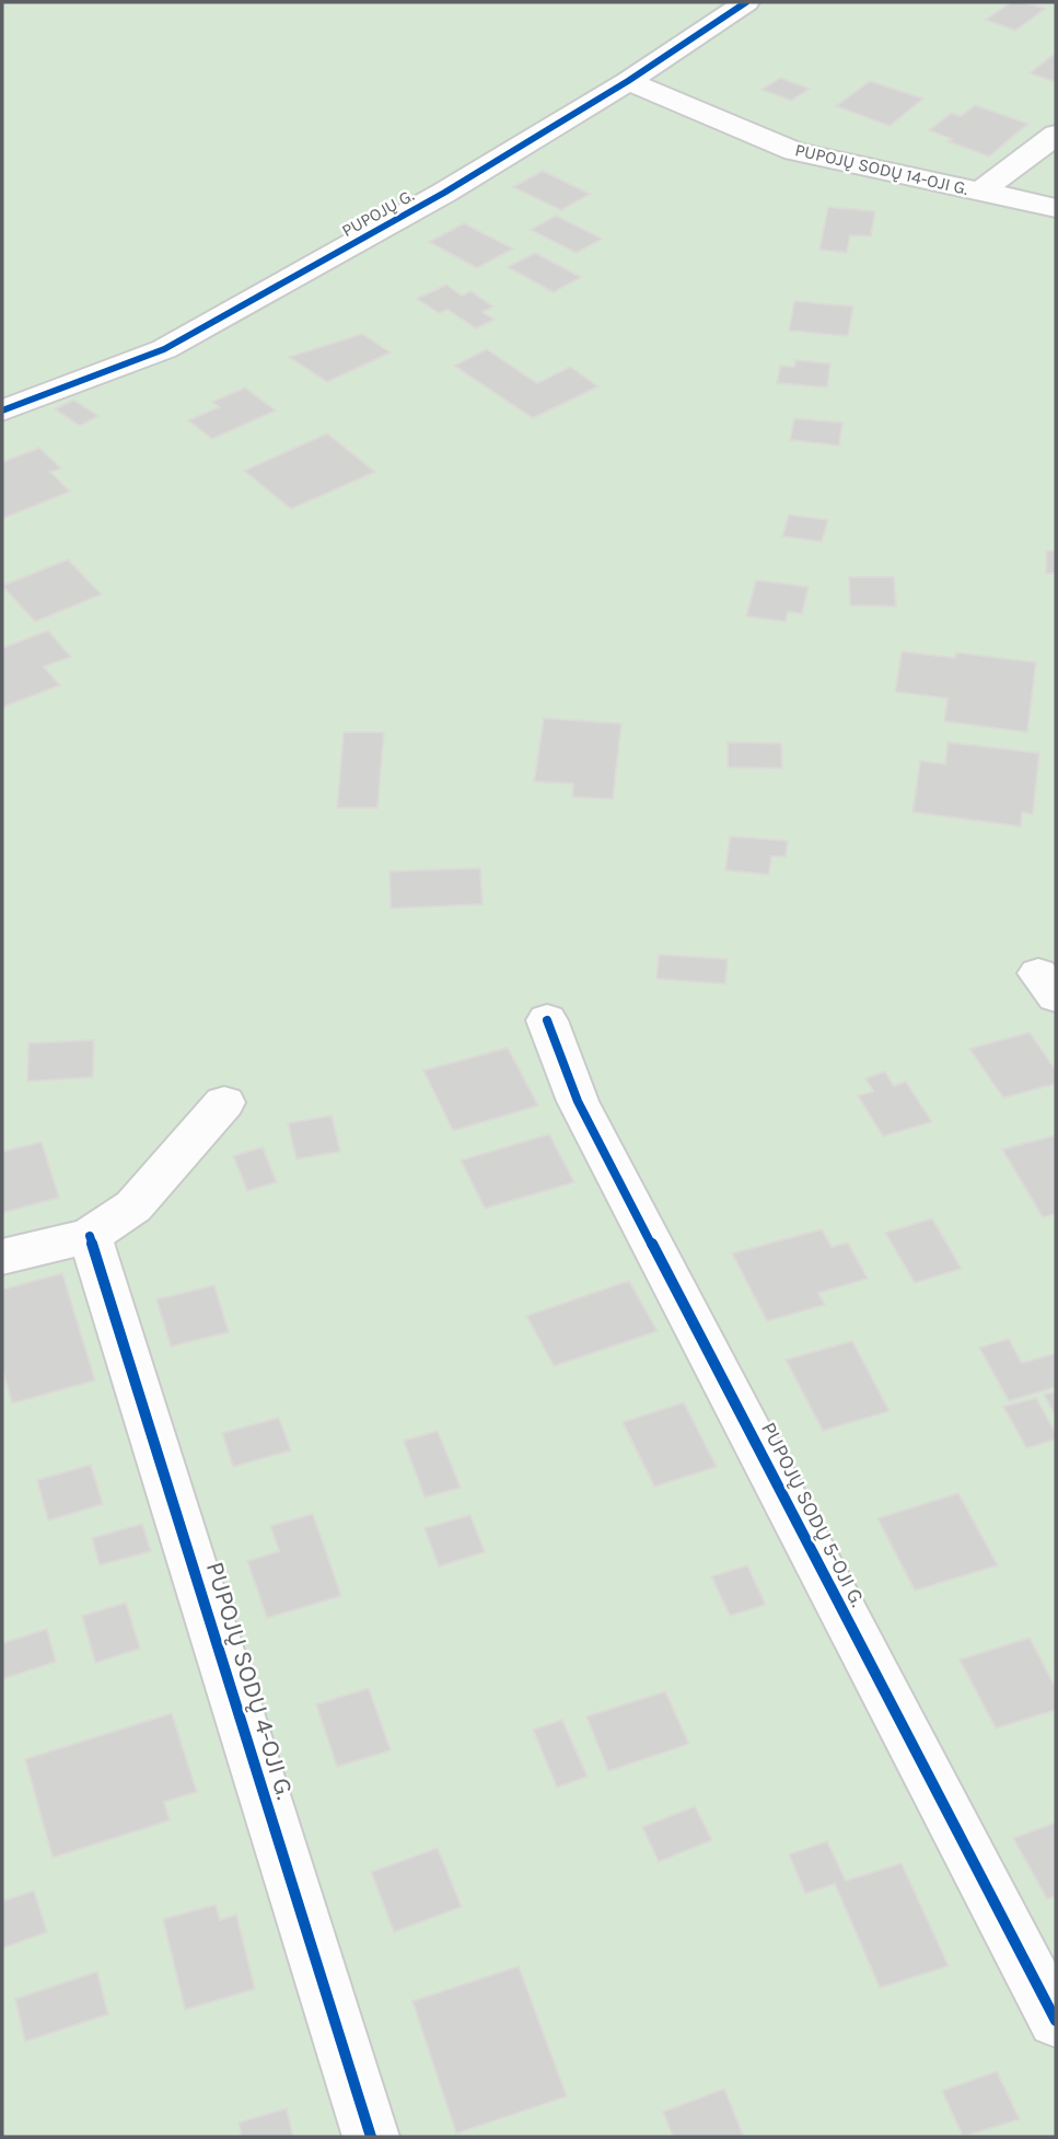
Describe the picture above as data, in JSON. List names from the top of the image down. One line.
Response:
{"streets":{"street":["PUPOJŲ SODŲ 14-OJI G.","PUPOJŲ G.","PUPOJŲ SODŲ 5-OJI G.","PUPOJŲ SODŲ 4-OJI G."]},"crossings":[["PUPOJŲ SODŲ 14-OJI G.","PUPOJŲ G."]]}
